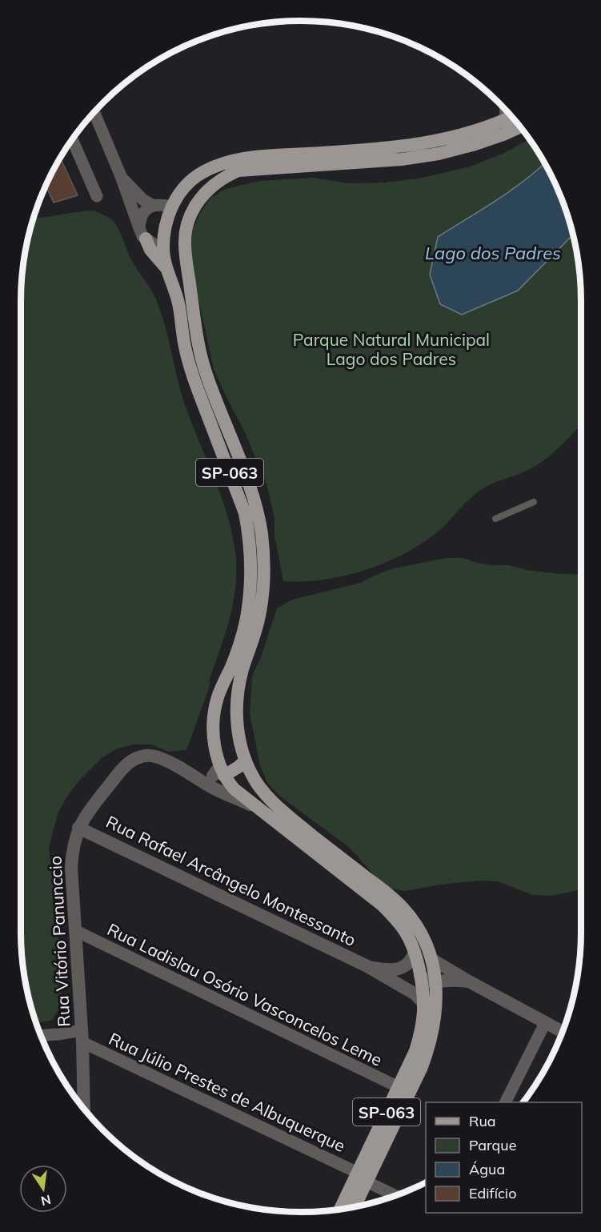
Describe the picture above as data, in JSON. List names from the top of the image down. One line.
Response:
{"streets":{"main road":["SP-063"],"street":["Rua Rafael Arcângelo Montessanto","Rua Vitório Panunccio","Rua Ladislau Osório Vasconcelos Leme","Rua Júlio Prestes de Albuquerque"]},"crossings":[["SP-063","Rua Rafael Arcângelo Montessanto"],["SP-063","Rua Vitório Panunccio"],["SP-063","Rua Ladislau Osório Vasconcelos Leme"],["SP-063","Rua Júlio Prestes de Albuquerque"],["Rua Rafael Arcângelo Montessanto","Rua Vitório Panunccio"],["Rua Vitório Panunccio","Rua Ladislau Osório Vasconcelos Leme"],["Rua Vitório Panunccio","Rua Júlio Prestes de Albuquerque"]],"water":["Lago dos Padres"],"parks":["Parque Natural Municipal Lago dos Padres"],"legend":["Rua","Parque","Água","Edifício"],"north":"bottom"}
